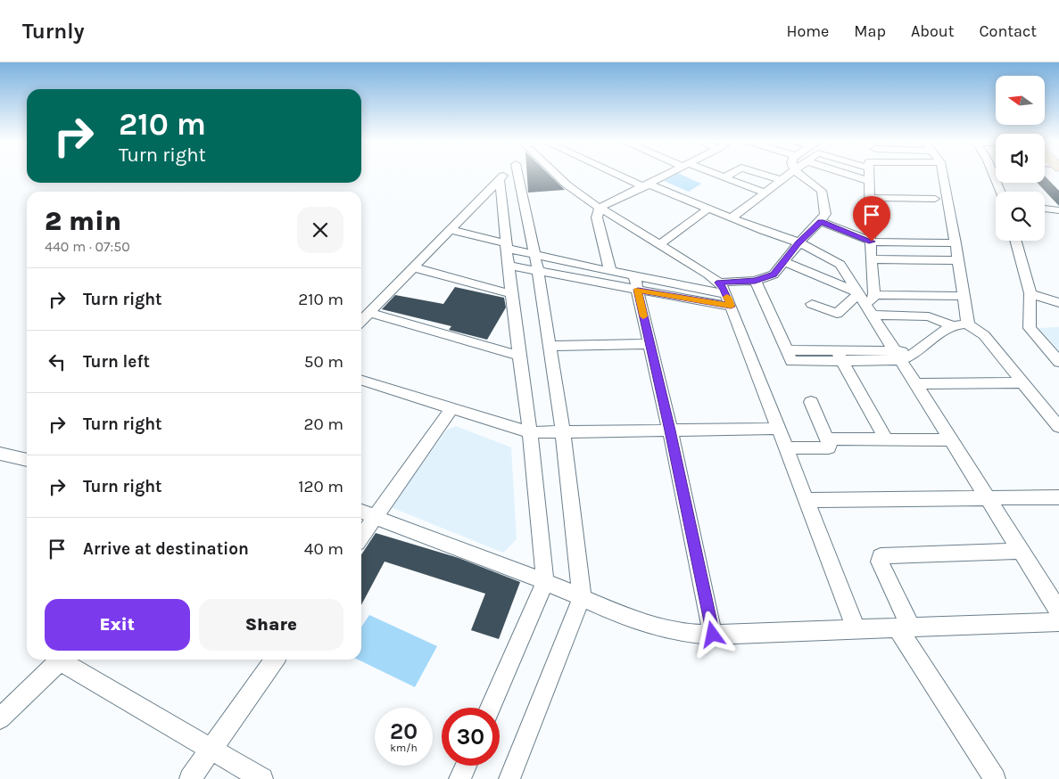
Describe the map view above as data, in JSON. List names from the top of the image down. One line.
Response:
{"north":"left","page":{"header":"Turnly","nav":["Home","Map","About","Contact"],"turn":["210 m","Turn right"],"heading":["2 min","440 m · 07:50"],"list":[{"name":"Turn right","value":"210 m"},{"name":"Turn left","value":"50 m"},{"name":"Turn right","value":"20 m"},{"name":"Turn right","value":"120 m"},{"name":"Arrive at destination","value":"40 m"}],"buttons":["Exit","Share"],"speed":"20 km/h","limit":"30"}}
